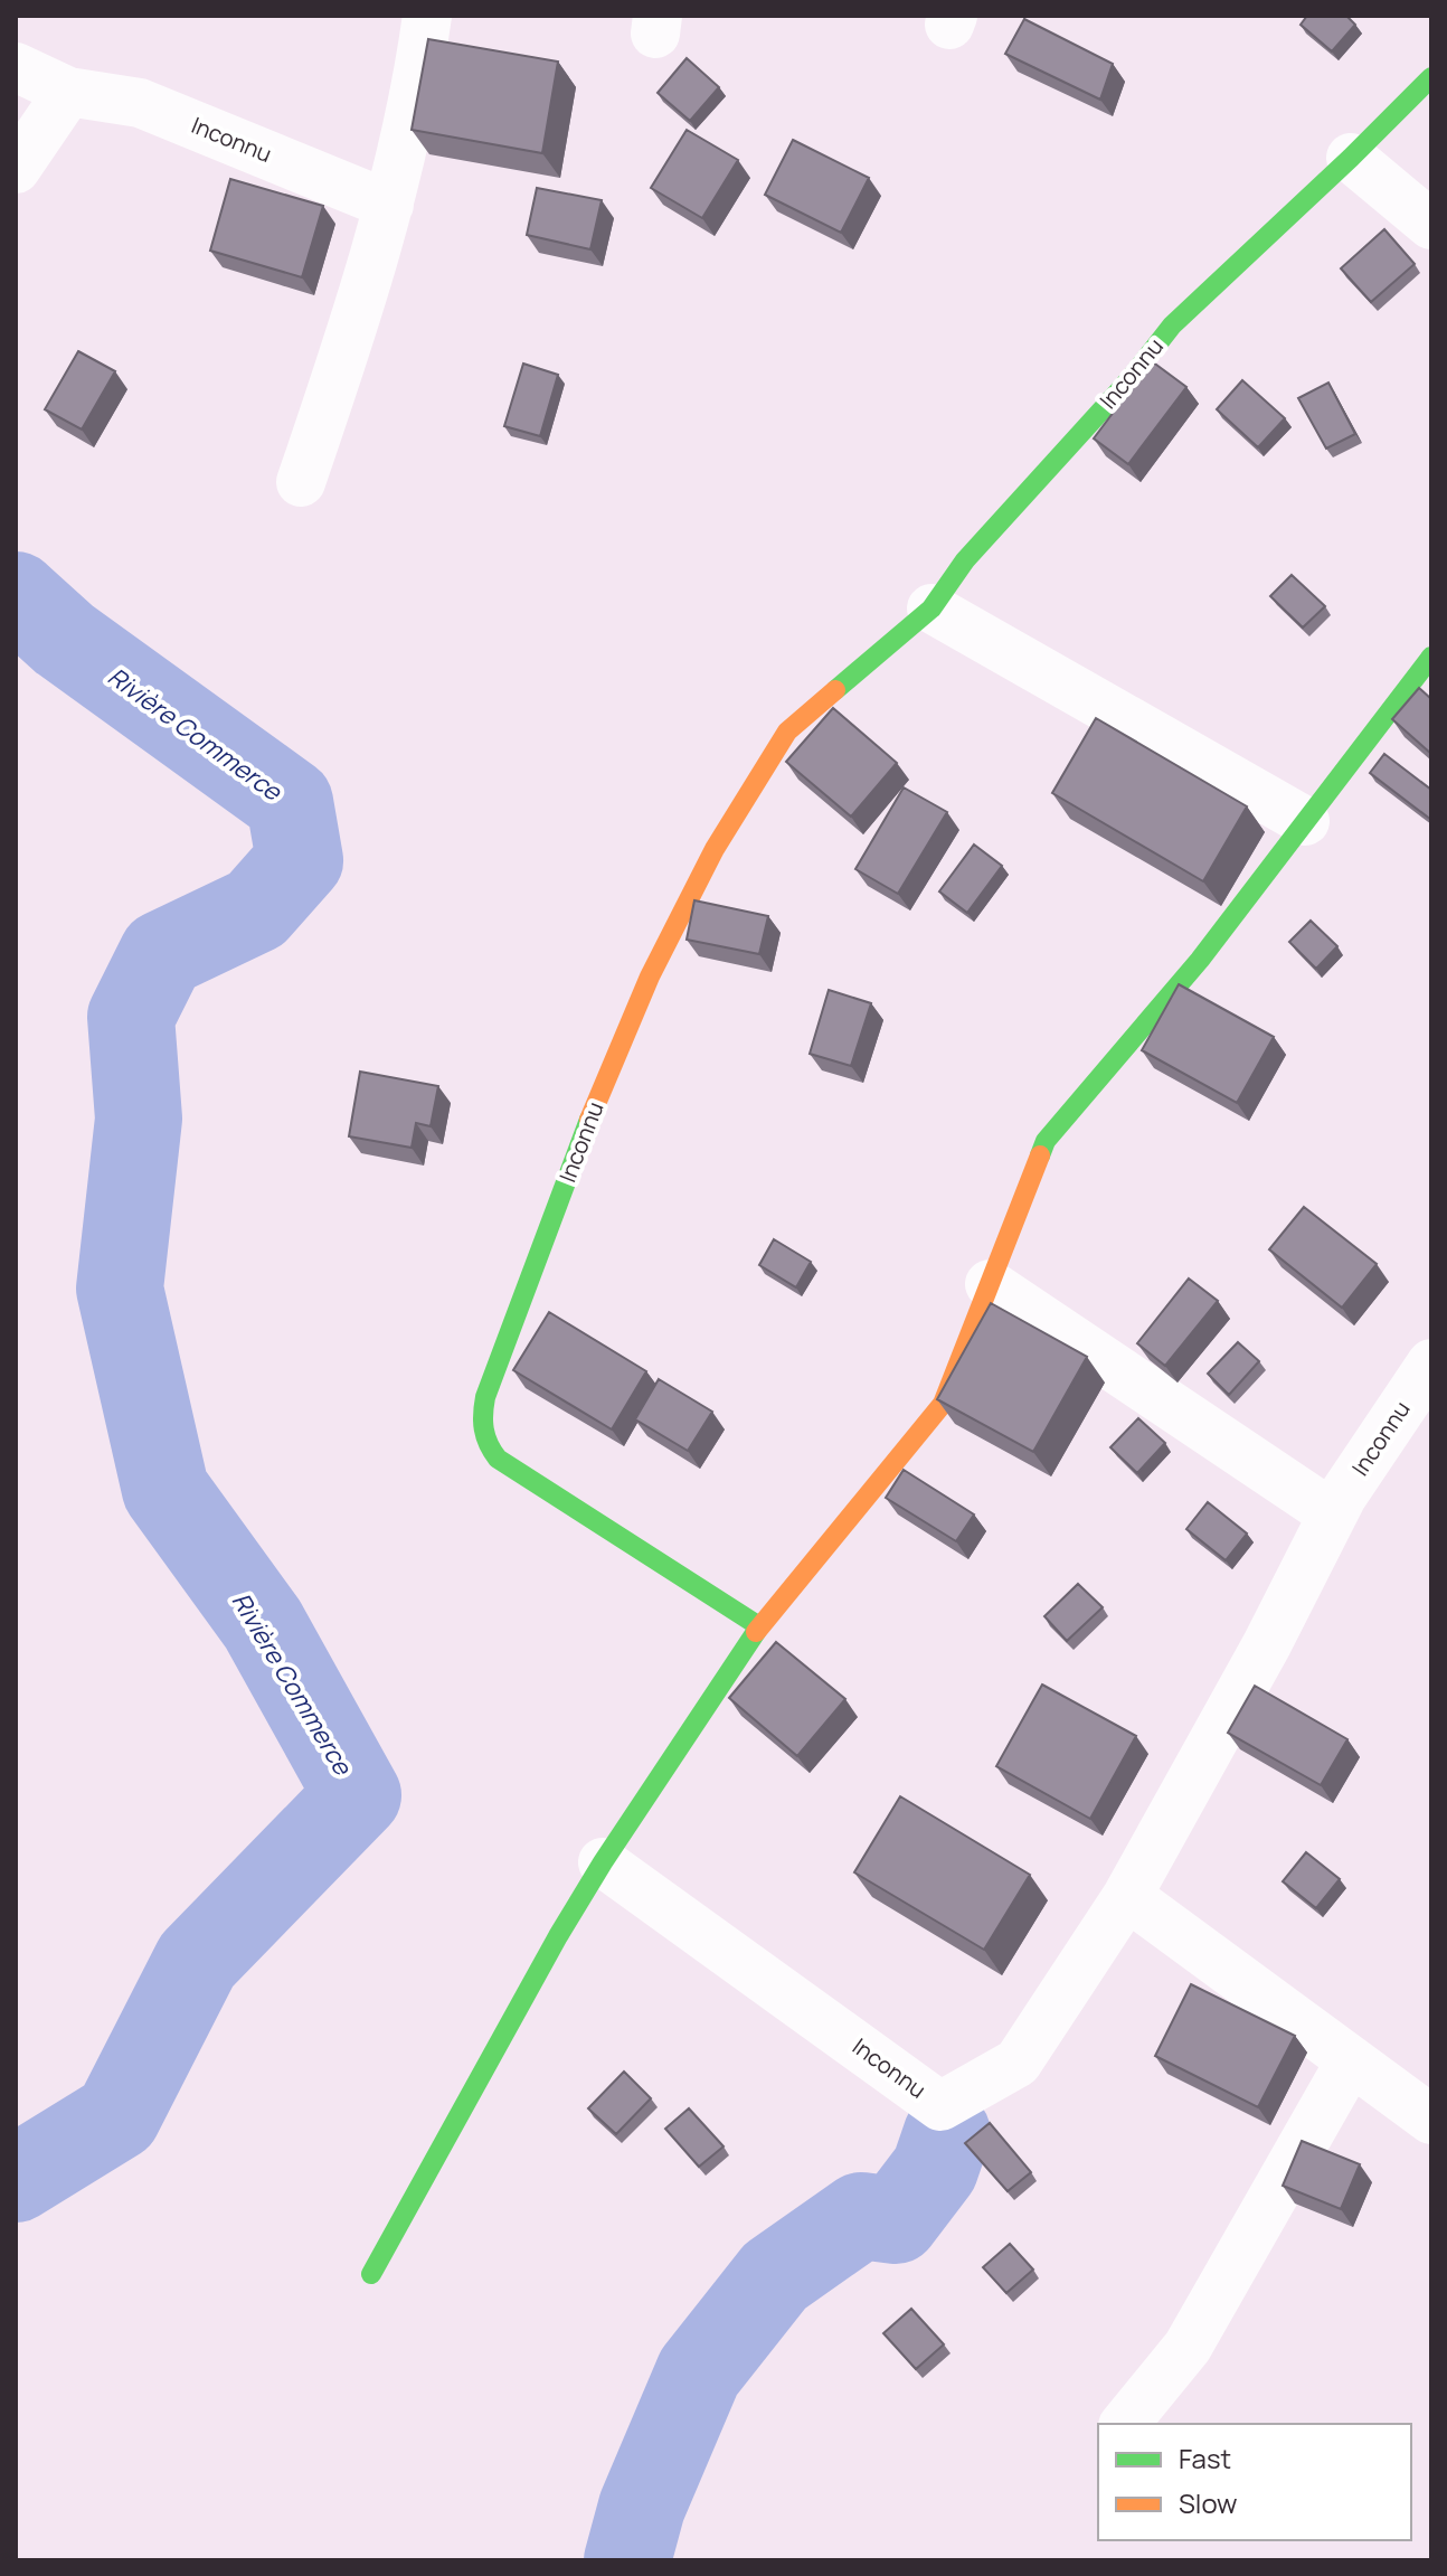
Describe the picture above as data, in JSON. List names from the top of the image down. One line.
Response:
{"streets":{"street":["Inconnu"]},"water":["Rivière Commerce"],"legend":["Fast","Slow"]}
